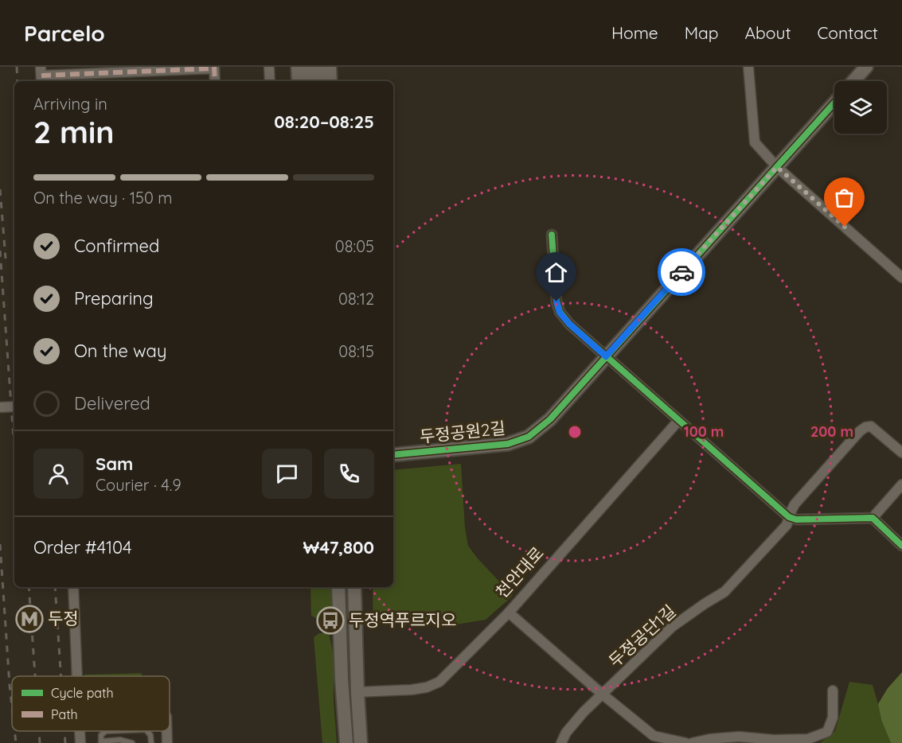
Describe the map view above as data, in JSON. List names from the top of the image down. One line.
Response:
{"streets":{"street":["두정공원2길","천안대로","두정공단1길"]},"places":{"metro station":["두정"],"bus stop":["두정역푸르지오"]},"legend":["Cycle path","Path"],"page":{"header":"Parcelo","nav":["Home","Map","About","Contact"],"heading":["2 min","Arriving in","08:20–08:25"],"panel":["Sam","Courier · 4.9","Order #4104","₩47,800"],"bar":"On the way · 150 m","list":[["Confirmed","08:05"],["Preparing","08:12"],["On the way","08:15"],"Delivered"]},"rings":["100 m","200 m"]}
